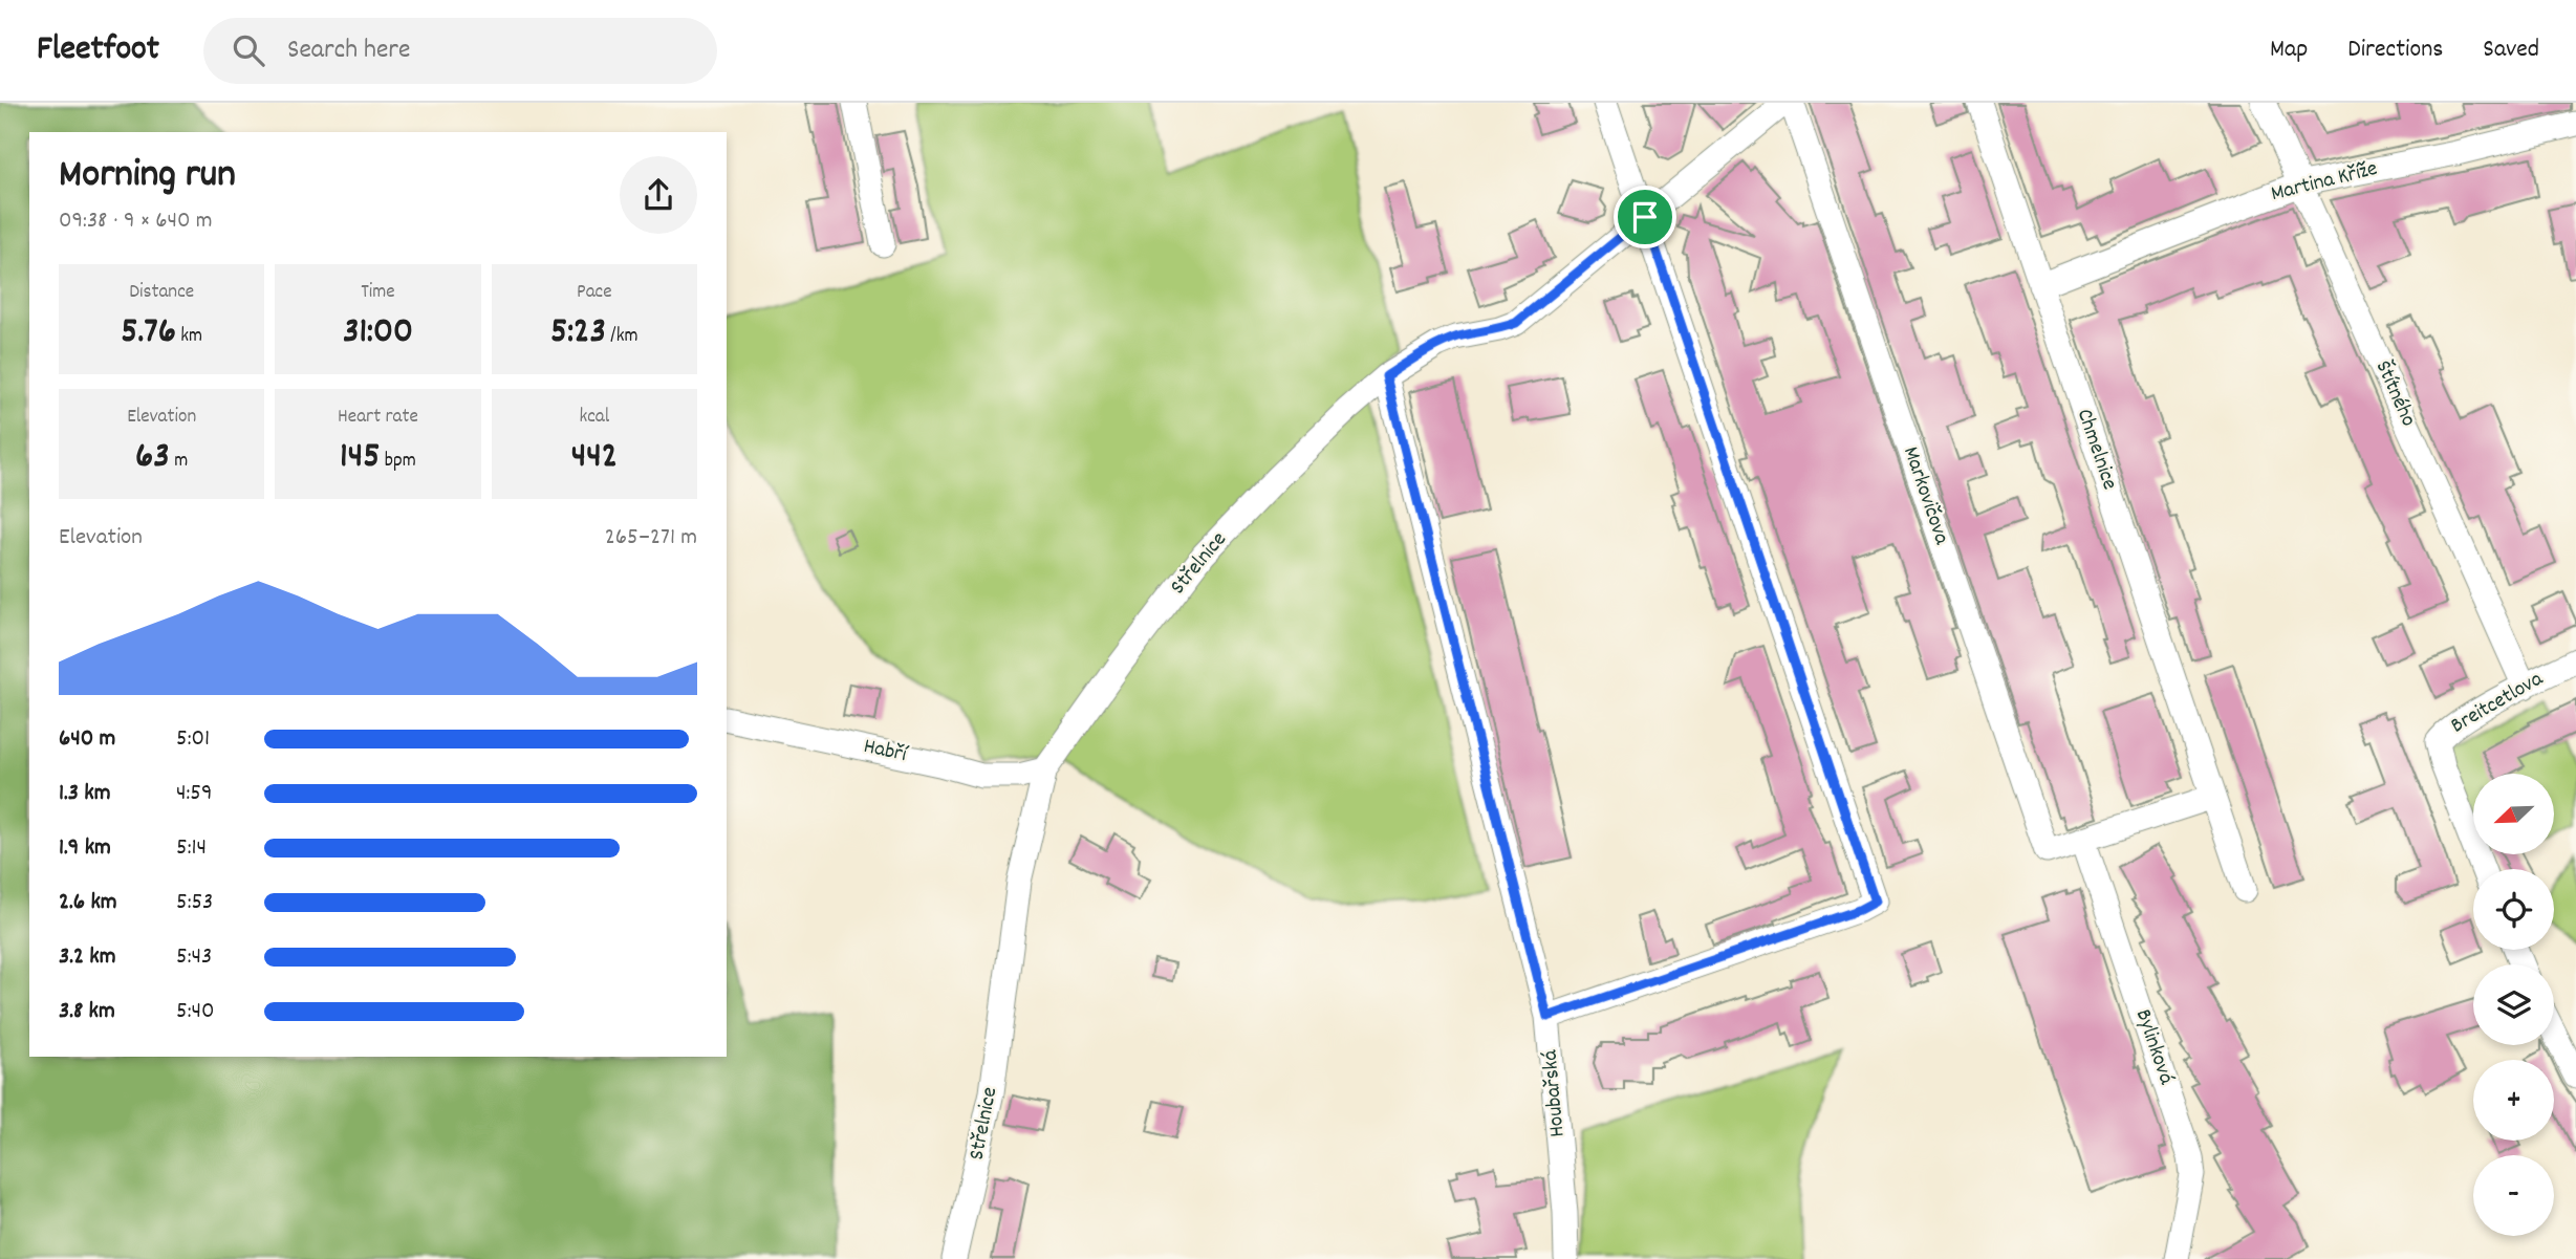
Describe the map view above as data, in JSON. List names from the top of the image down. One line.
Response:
{"streets":{"street":["Martina Kříže","Štítného","Chmelnice","Markovičova","Střelnice","Breitcetlova","Habří","Bylinková","Houbařská"]},"crossings":[["Martina Kříže","Štítného"],["Martina Kříže","Chmelnice"],["Štítného","Breitcetlova"],["Markovičova","Bylinková"],["Střelnice","Habří"],["Střelnice","Houbařská"]],"north":"bottom left","page":{"header":"Fleetfoot","search":"Search here","nav":["Map","Directions","Saved"],"heading":["Morning run","09:38 · 9 × 640 m"],"stats":[["Distance","5.76 km"],["Time","31:00"],["Pace","5:23 /km"],["Elevation","63 m"],["Heart rate","145 bpm"],["kcal","442"]],"chart":["Elevation","265–271 m"],"list":[{"name":"640 m","note":"5:01"},{"name":"1.3 km","note":"4:59"},{"name":"1.9 km","note":"5:14"},{"name":"2.6 km","note":"5:53"},{"name":"3.2 km","note":"5:43"},{"name":"3.8 km","note":"5:40"}],"map_buttons":["+","−"]}}
